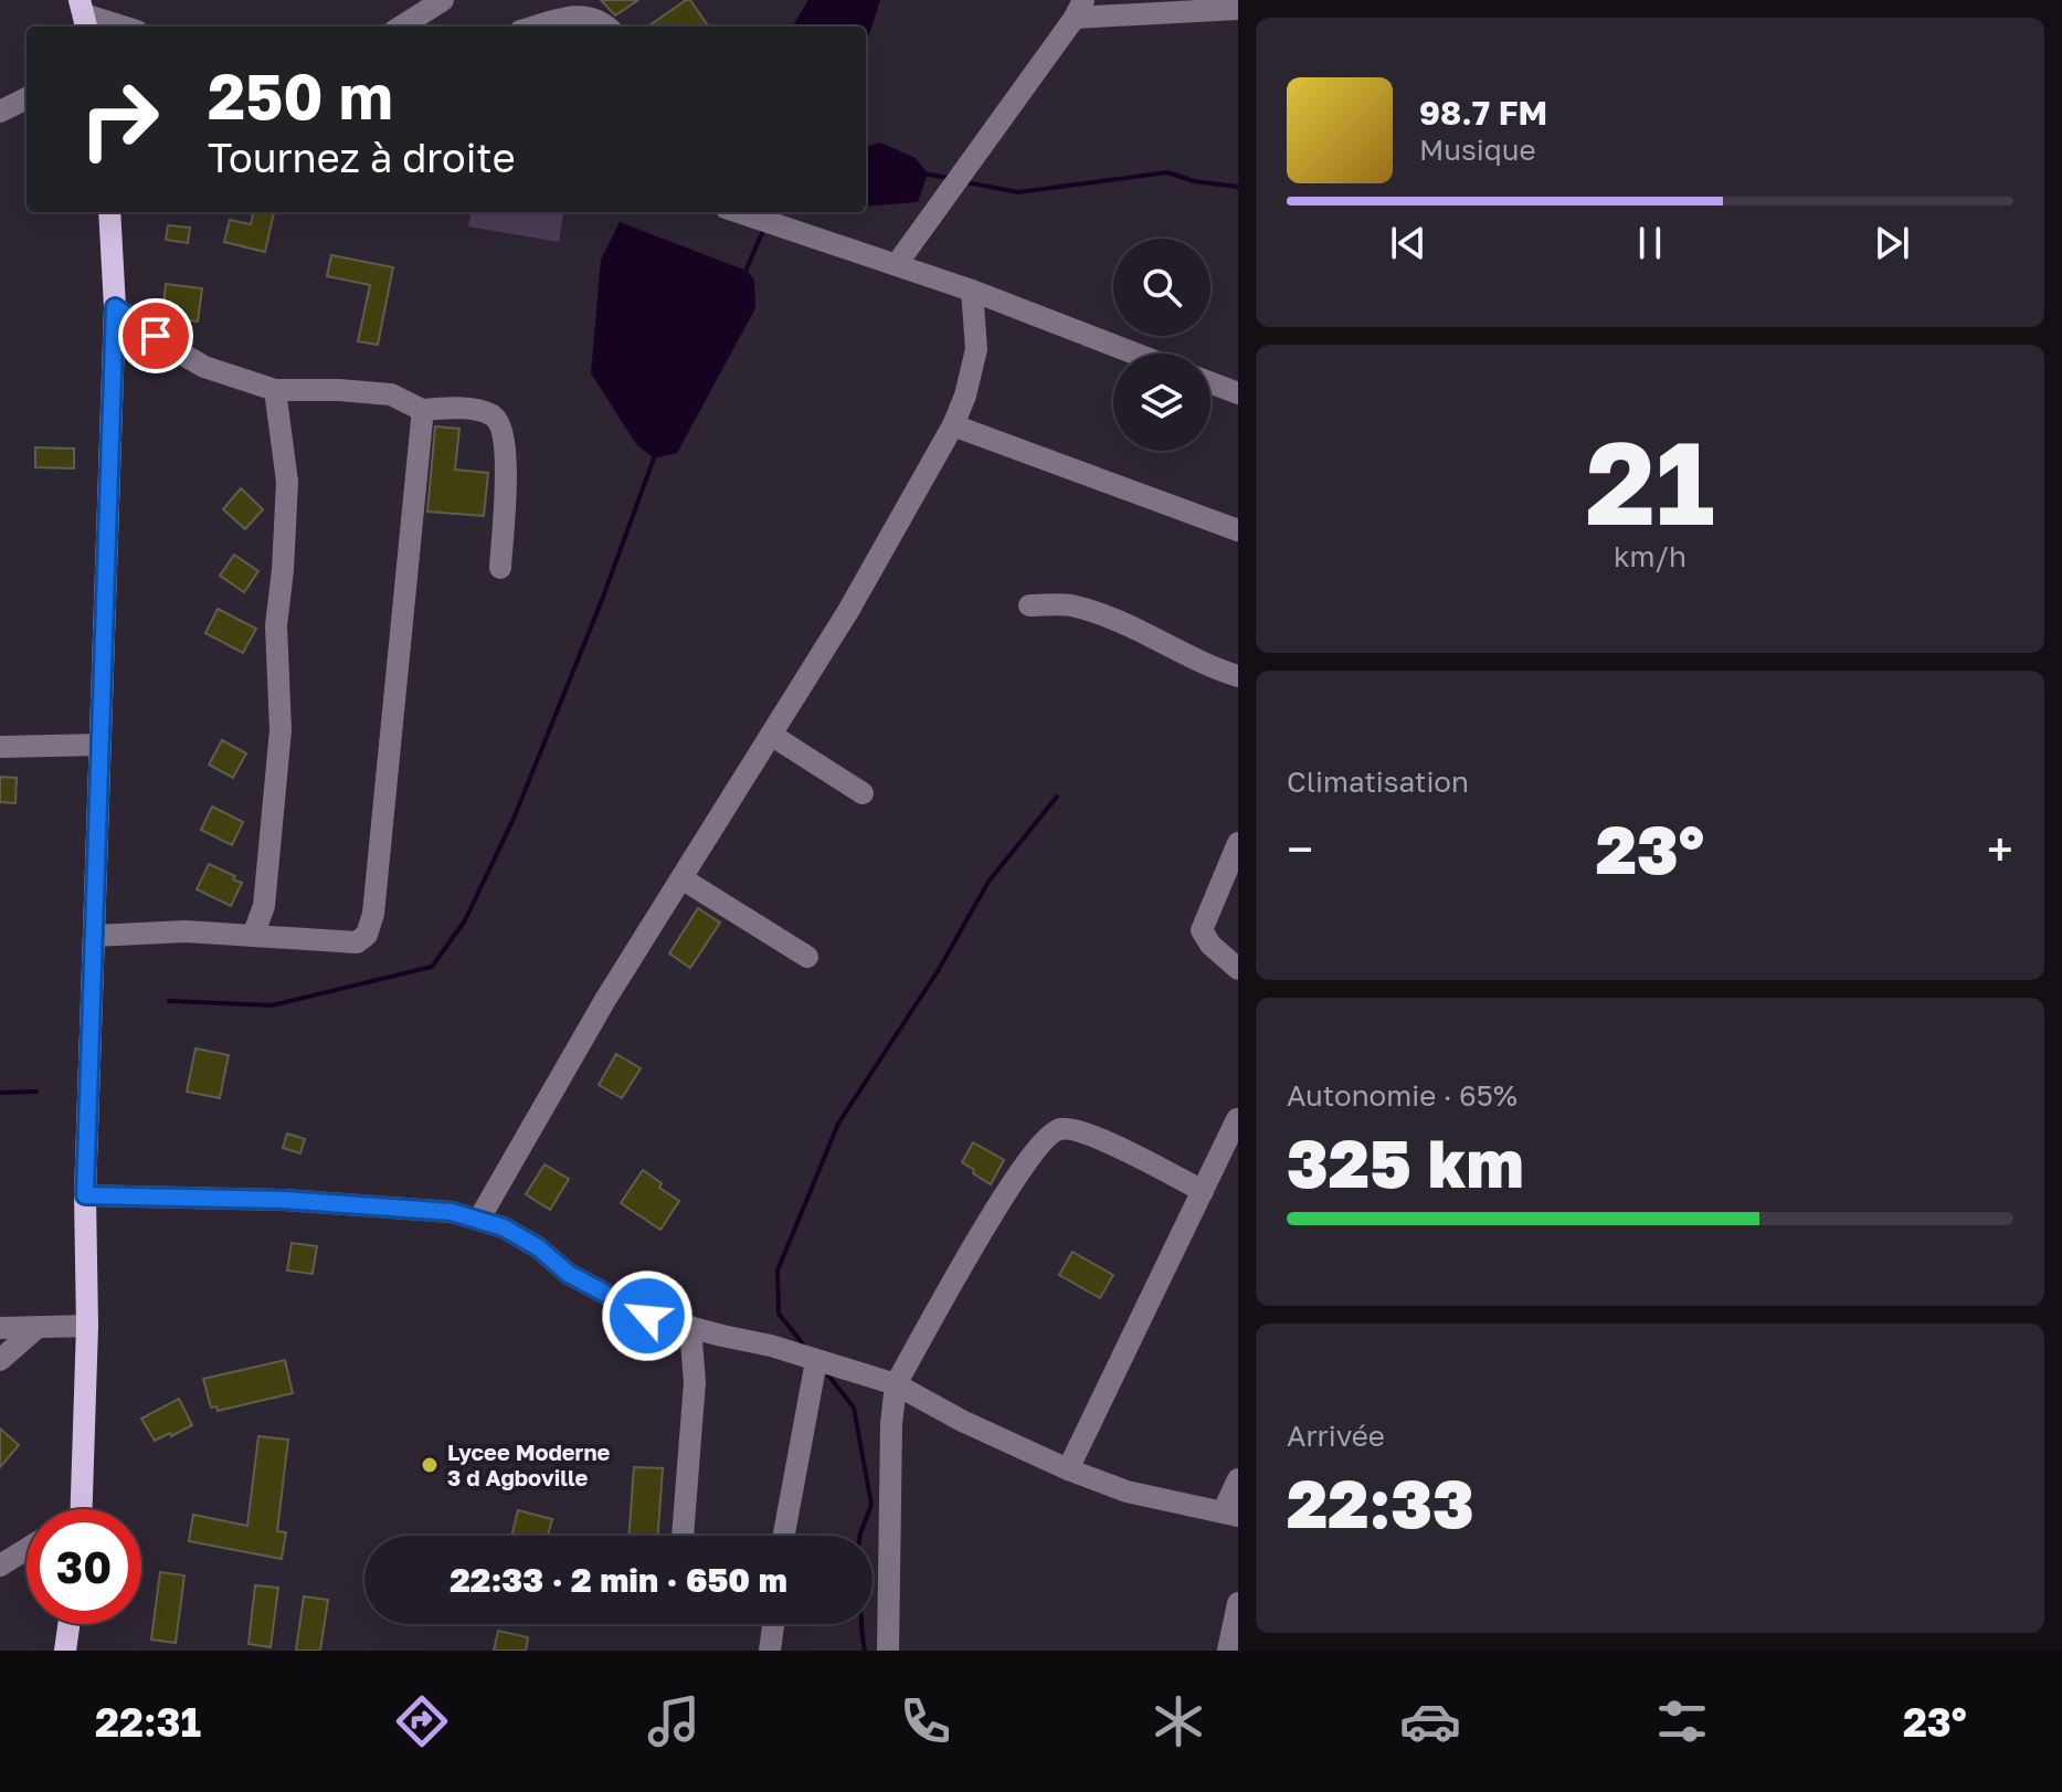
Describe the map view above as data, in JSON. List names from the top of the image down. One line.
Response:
{"places":["Lycee Moderne 3 d Agboville"],"page":{"turn":["250 m","Tournez à droite"],"song":["98.7 FM","Musique"],"tile":[["21","km/h"],"Climatisation",["Autonomie · 65%","325 km"],["Arrivée","22:33"]],"heat":["−","23°","+"],"limit":"30","trip":"22:33 · 2 min · 650 m","tabs":["22:31","23°"]}}
